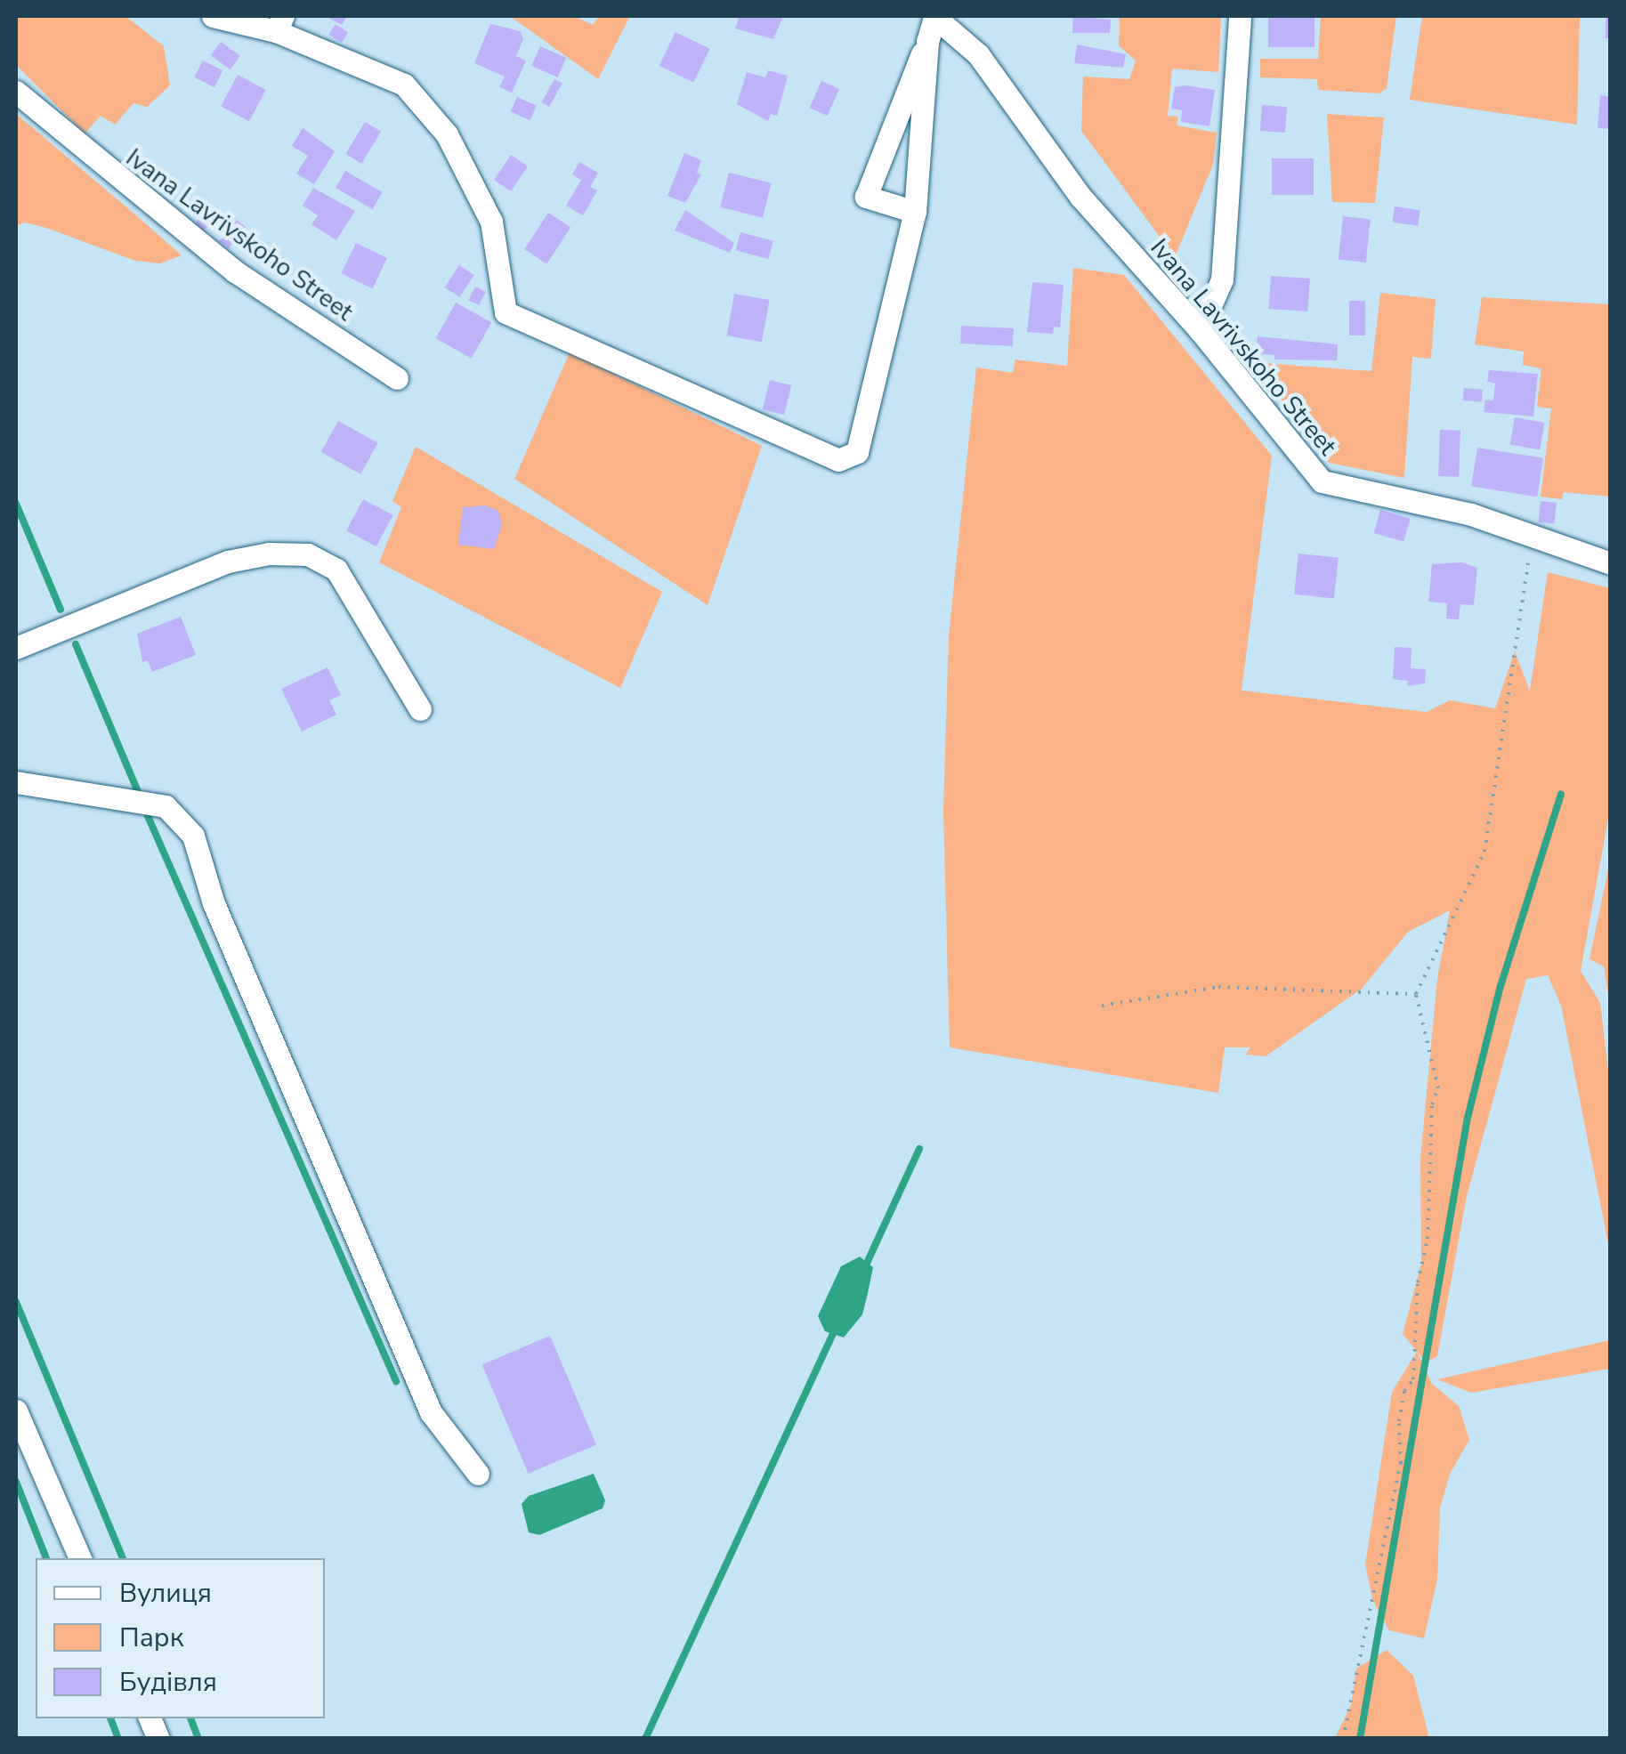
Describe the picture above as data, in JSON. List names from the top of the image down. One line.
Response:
{"streets":{"street":["Ivana Lavrivskoho Street"]},"legend":["Вулиця","Парк","Будівля"]}
